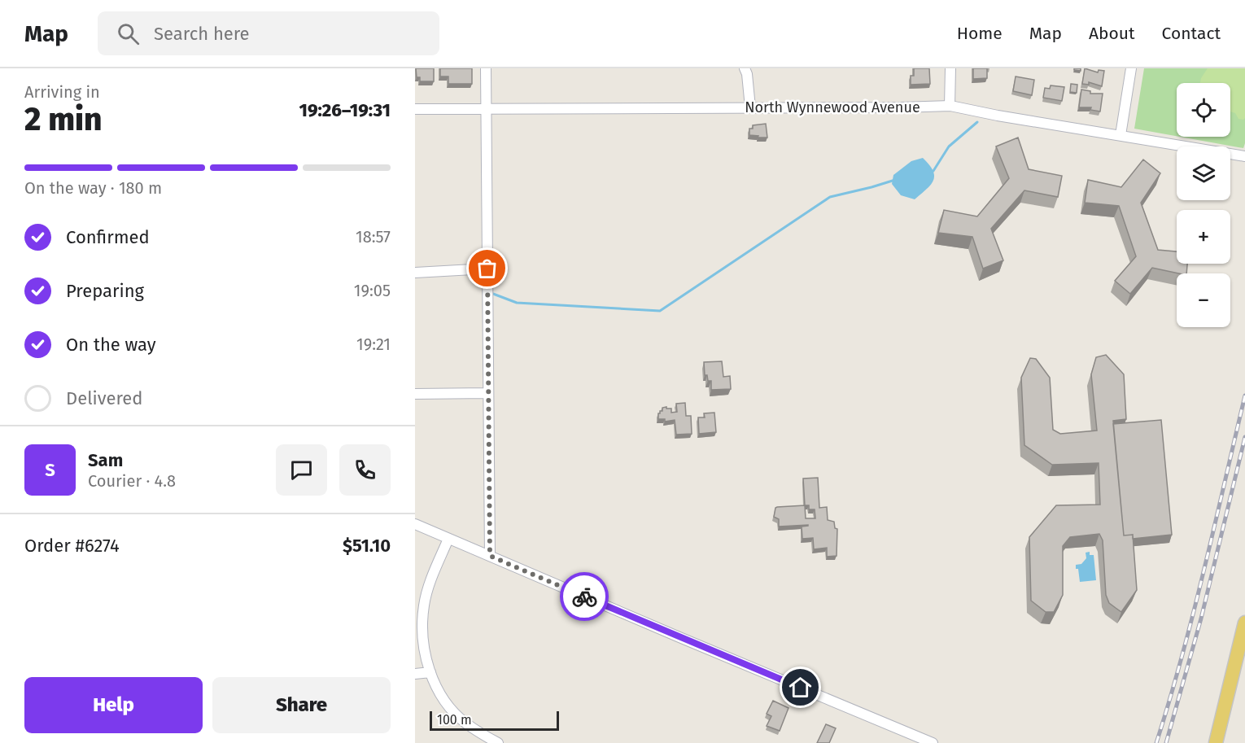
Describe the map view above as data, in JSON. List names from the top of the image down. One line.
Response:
{"streets":{"street":["North Wynnewood Avenue"]},"scale_bar":"100 m","page":{"header":"Map","search":"Search here","nav":["Home","Map","About","Contact"],"heading":["2 min","Arriving in","19:26–19:31"],"panel":["Sam","Courier · 4.8","Order #6274","$51.10"],"map_buttons":["+","−"],"bar":"On the way · 180 m","list":[["Confirmed","18:57"],["Preparing","19:05"],["On the way","19:21"],"Delivered"],"round":"S","buttons":["Help","Share"],"scale":"100 m"}}
